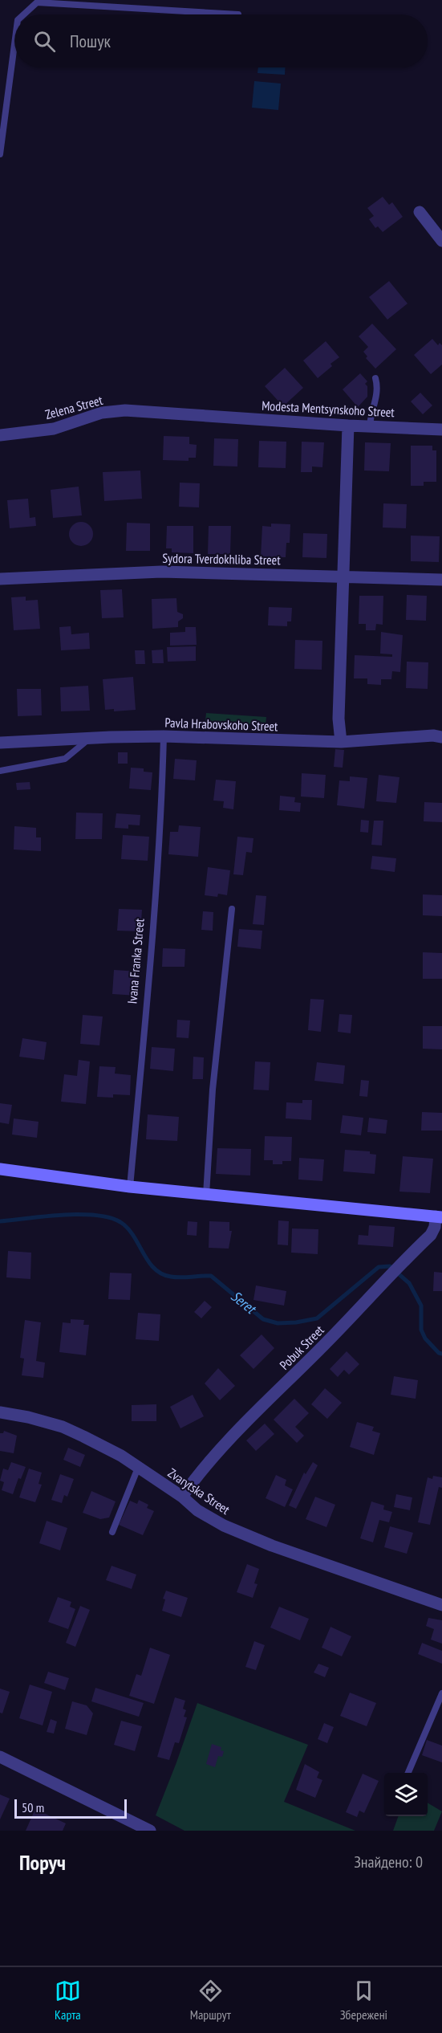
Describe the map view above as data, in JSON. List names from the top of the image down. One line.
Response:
{"streets":{"street":["Zelena Street","Modesta Mentsynskoho Street","Sydora Tverdokhliba Street","Pavla Hrabovskoho Street","Pobuk Street","Zvarytska Street"],"lane":["Ivana Franka Street"]},"crossings":[["Zelena Street","Modesta Mentsynskoho Street"],["Pavla Hrabovskoho Street","Ivana Franka Street"],["Pobuk Street","Zvarytska Street"]],"water":["Seret"],"scale_bar":"50 m","page":{"search":"Пошук","scale":"50 m","heading":["Поруч","Знайдено: 0"],"nav":["Карта","Маршрут","Збережені"]}}
